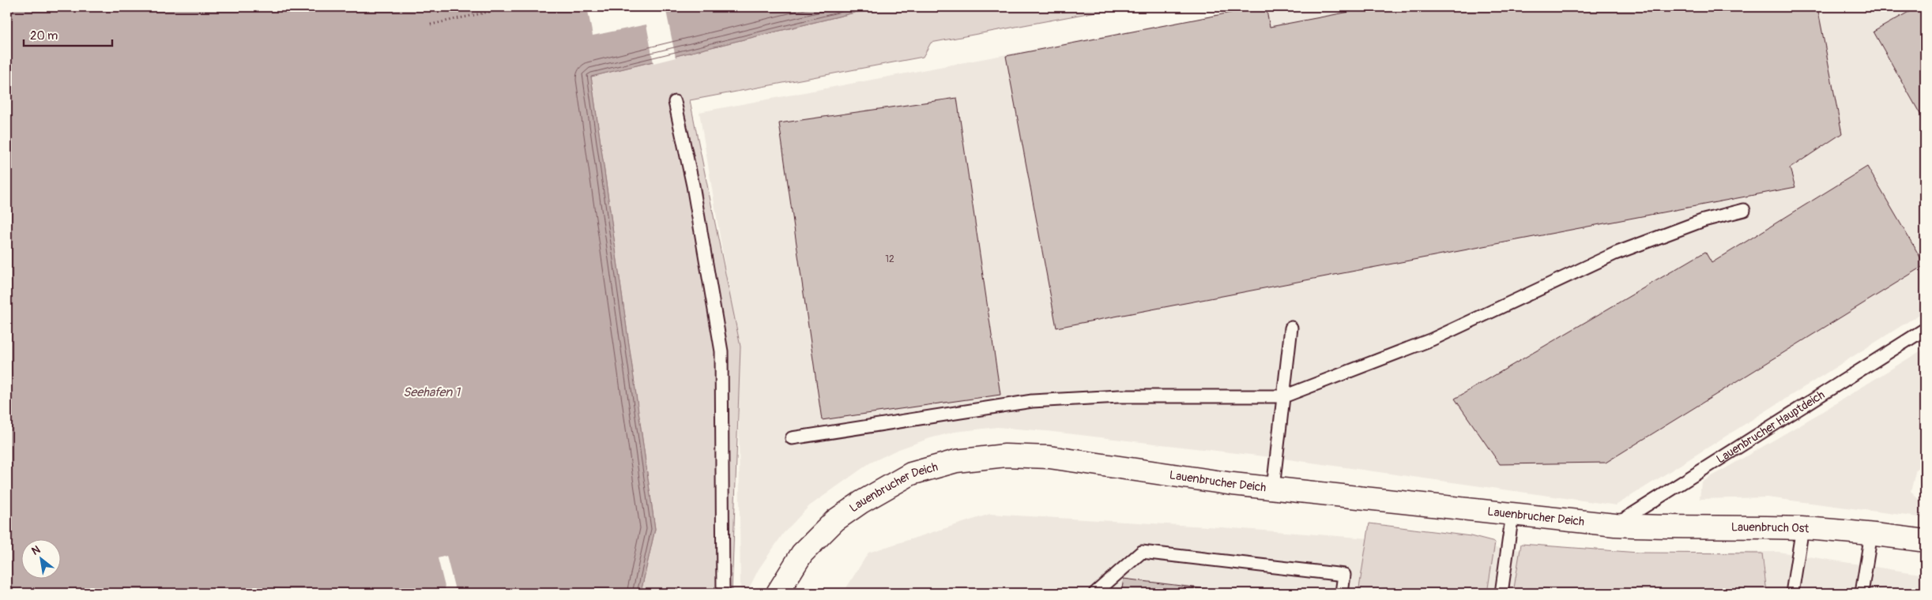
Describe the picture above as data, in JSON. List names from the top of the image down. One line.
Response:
{"streets":{"street":["Lauenbrucher Deich","Lauenbruch Ost"],"lane":["Lauenbrucher Hauptdeich"]},"crossings":[["Lauenbrucher Hauptdeich","Lauenbrucher Deich"],["Lauenbrucher Hauptdeich","Lauenbruch Ost"],["Lauenbrucher Deich","Lauenbruch Ost"]],"water":["Seehafen 1"],"house_numbers":["12"],"scale_bar":"20 m","north":"top left"}
